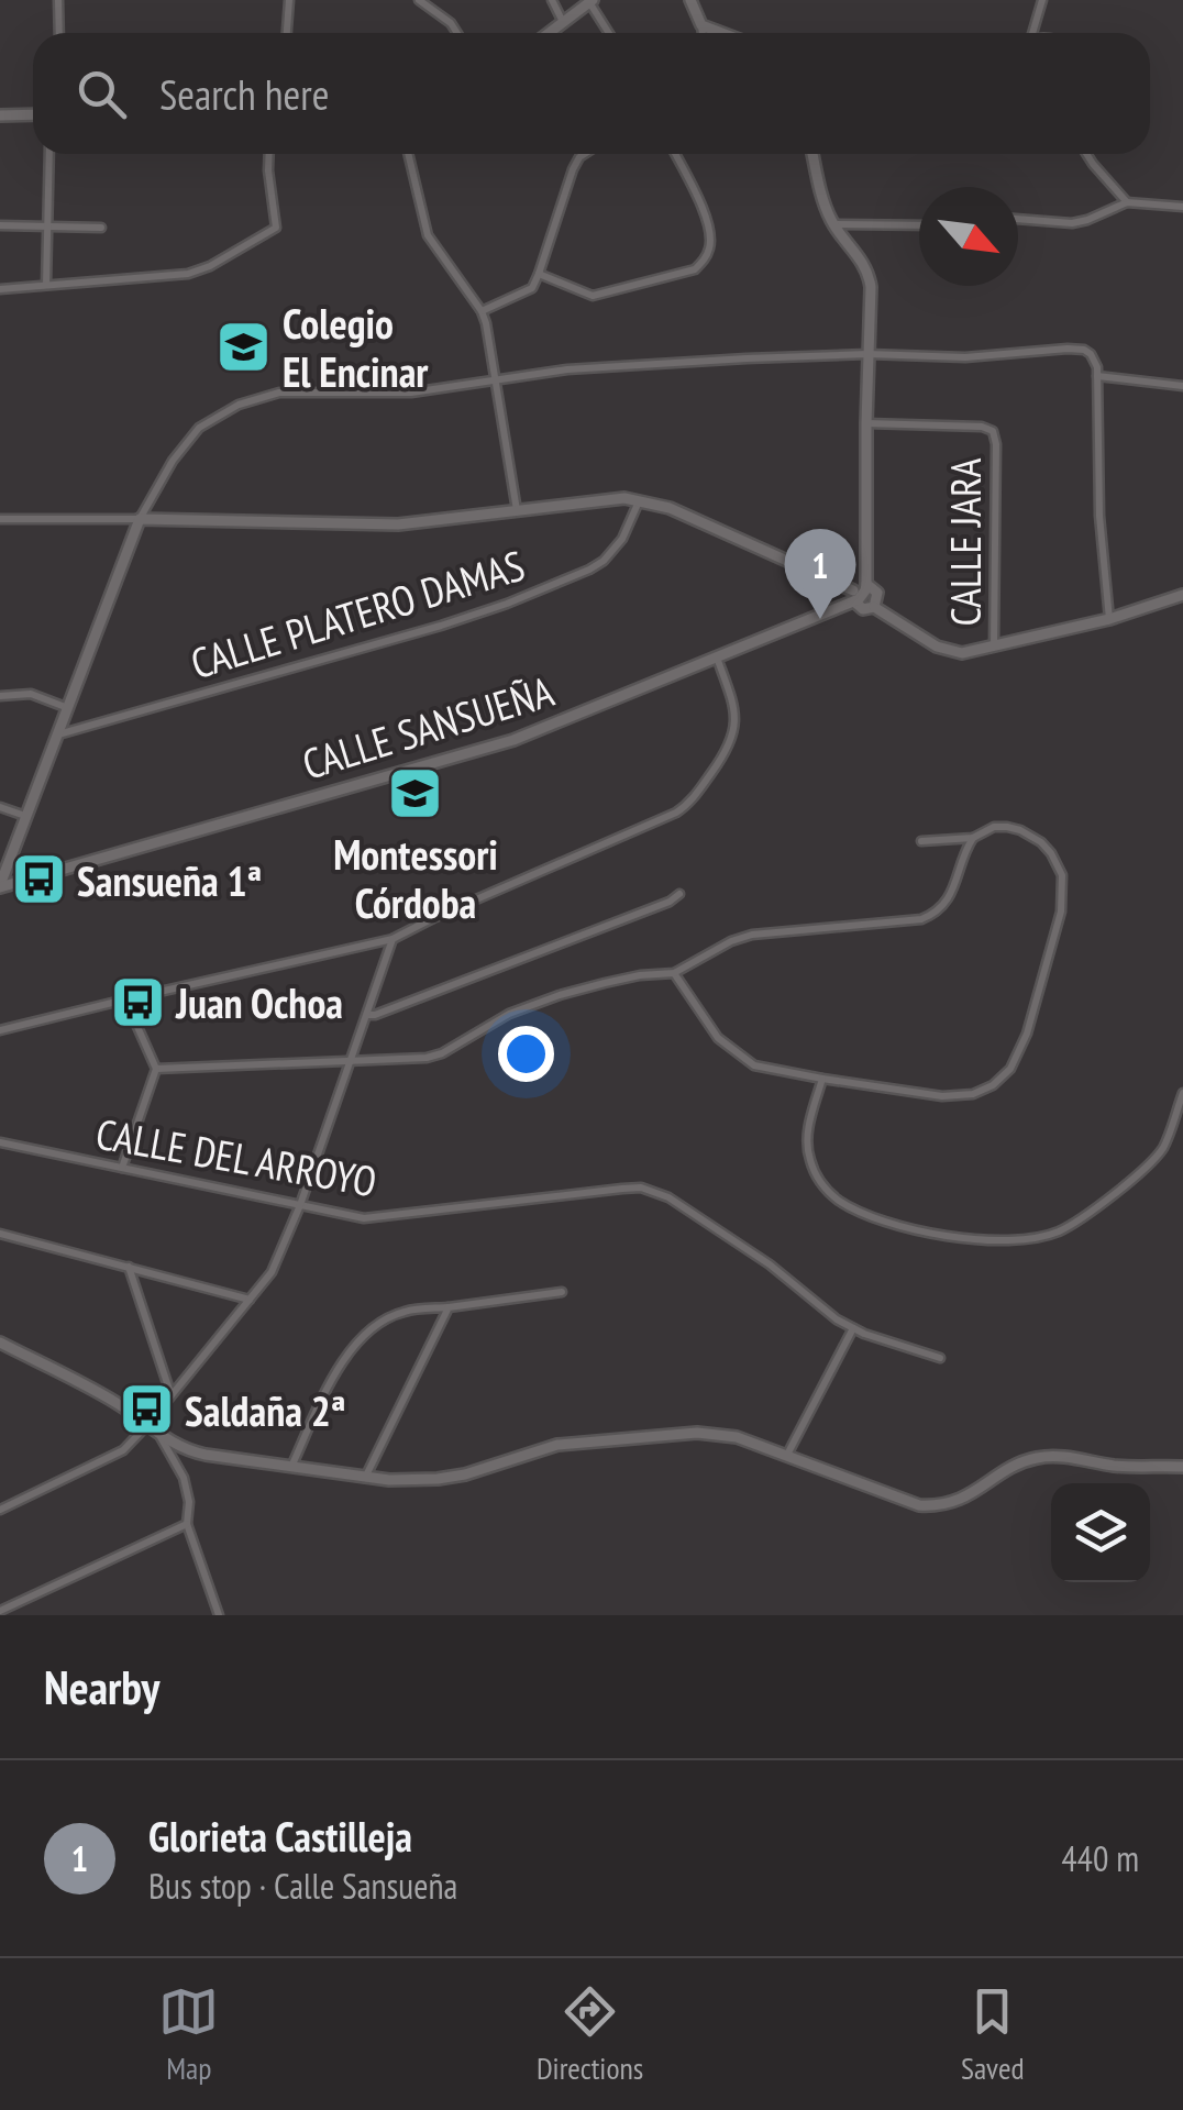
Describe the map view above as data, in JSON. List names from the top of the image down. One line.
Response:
{"streets":{"street":["CALLE JARA","CALLE PLATERO DAMAS","CALLE SANSUEÑA","CALLE DEL ARROYO"]},"places":{"school or university":["Colegio El Encinar","Montessori Córdoba"],"bus stop":["Sansueña 1ª","Juan Ochoa","Saldaña 2ª"]},"north":"bottom right","page":{"search":"Search here","pins":"1","heading":"Nearby","list":[{"mark":"1","name":"Glorieta Castilleja","note":"Bus stop · Calle Sansueña","value":"440 m"}],"nav":["Map","Directions","Saved"]}}
